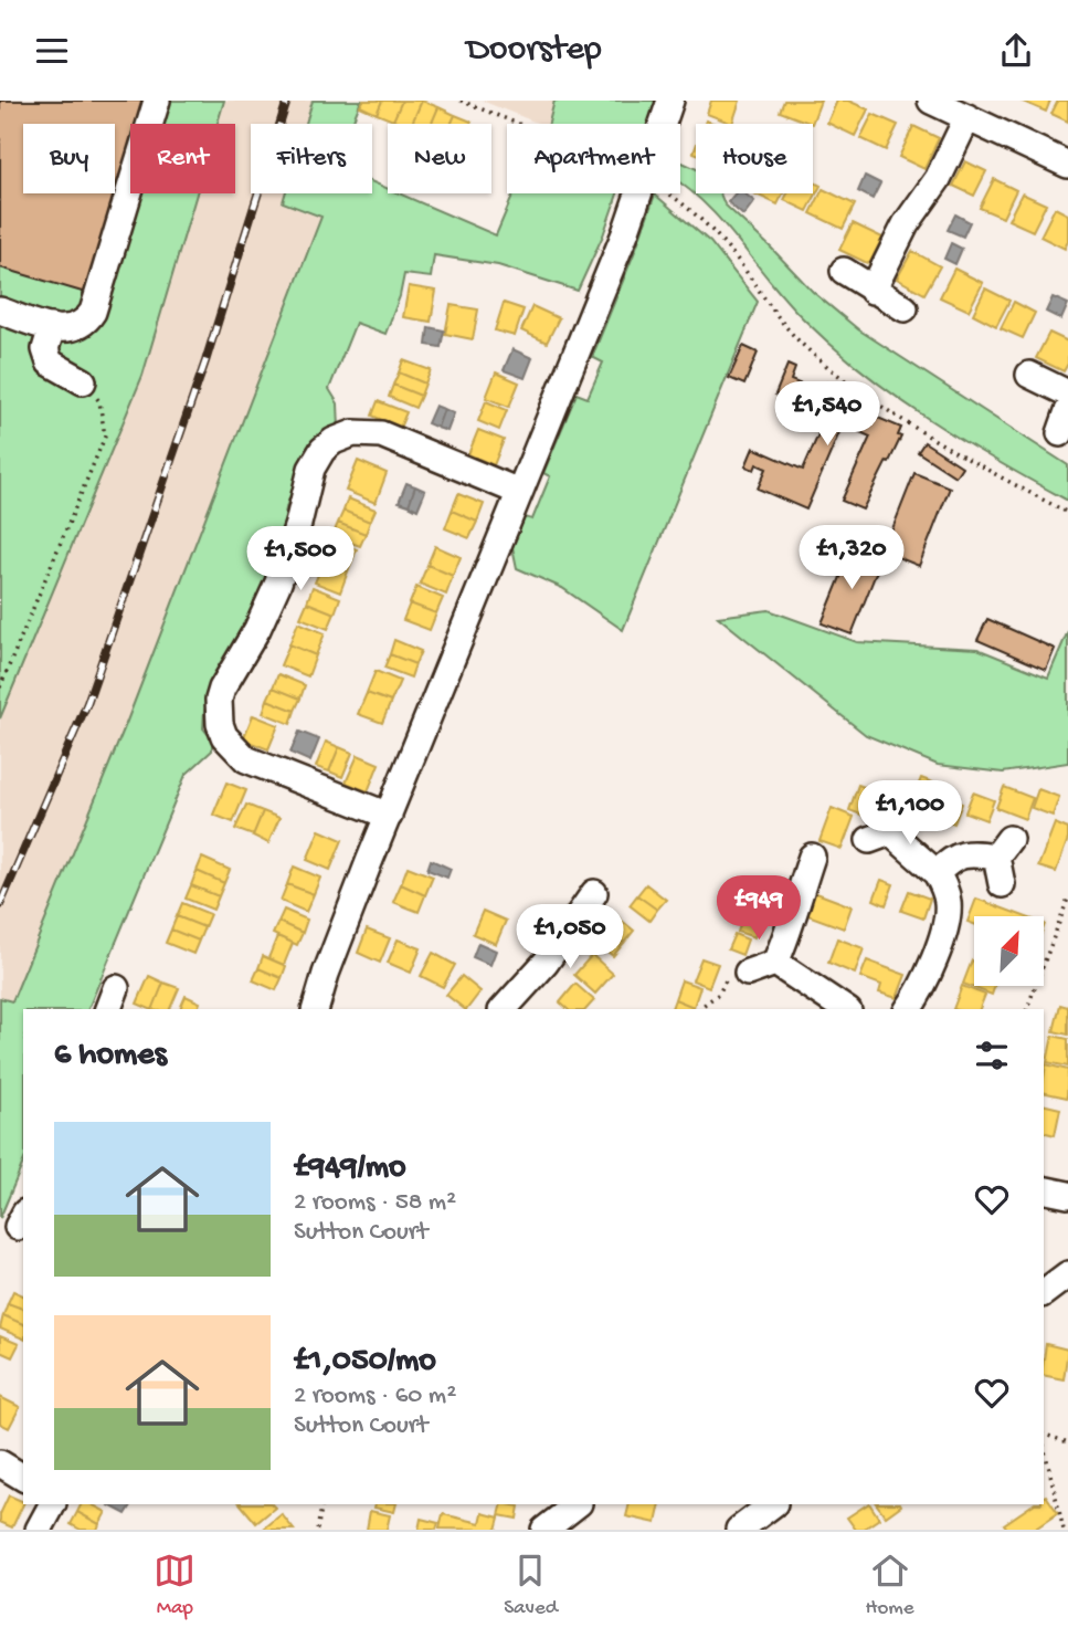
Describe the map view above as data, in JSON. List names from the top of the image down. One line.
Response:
{"north":"top right","page":{"header":"Doorstep","chip":["Buy","Rent","Filters","New","Apartment","House"],"price":["£1,540","£1,320","£1,500","£1,100","£949","£1,050"],"heading":"6 homes","list":[{"name":"£949/mo","note":"2 rooms · 58 m² · Sutton Court"},{"name":"£1,050/mo","note":"2 rooms · 60 m² · Sutton Court"}],"tabs":["Map","Saved","Home"]}}
